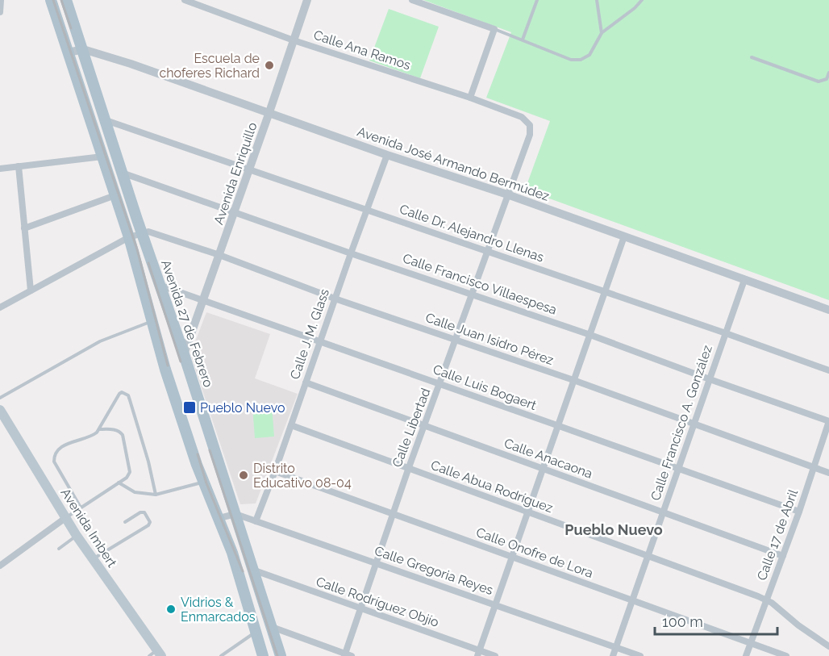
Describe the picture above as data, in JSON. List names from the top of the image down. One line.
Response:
{"streets":{"main road":["Avenida 27 de Febrero","Avenida Imbert"],"street":["Calle Ana Ramos","Avenida José Armando Bermúdez","Avenida Enriquillo","Calle Dr. Alejandro Llenas","Calle Francisco Villaespesa","Calle J. M. Glass","Calle Juan Isidro Pérez","Calle Luis Bogaert","Calle Francisco A. González","Calle Libertad","Calle Anacaona","Calle Abua Rodríguez","Calle 17 de Abril","Calle Onofre de Lora","Calle Gregoria Reyes","Calle Rodríguez Objío"]},"crossings":[["Calle Ana Ramos","Avenida Enriquillo"],["Calle Ana Ramos","Calle Libertad"],["Avenida José Armando Bermúdez","Avenida Enriquillo"],["Avenida José Armando Bermúdez","Avenida 27 de Febrero"],["Avenida José Armando Bermúdez","Calle J. M. Glass"],["Avenida José Armando Bermúdez","Calle Francisco A. González"],["Avenida José Armando Bermúdez","Calle Libertad"],["Avenida Enriquillo","Calle Dr. Alejandro Llenas"],["Avenida Enriquillo","Calle Francisco Villaespesa"],["Avenida Enriquillo","Avenida 27 de Febrero"],["Avenida Enriquillo","Calle Juan Isidro Pérez"],["Avenida Enriquillo","Calle Luis Bogaert"],["Calle Dr. Alejandro Llenas","Avenida 27 de Febrero"],["Calle Dr. Alejandro Llenas","Calle J. M. Glass"],["Calle Dr. Alejandro Llenas","Calle Francisco A. González"],["Calle Dr. Alejandro Llenas","Calle Libertad"],["Calle Francisco Villaespesa","Avenida 27 de Febrero"],["Calle Francisco Villaespesa","Calle J. M. Glass"],["Calle Francisco Villaespesa","Calle Francisco A. González"],["Calle Francisco Villaespesa","Calle Libertad"],["Calle Francisco Villaespesa","Calle 17 de Abril"],["Avenida 27 de Febrero","Calle Juan Isidro Pérez"],["Avenida 27 de Febrero","Calle Luis Bogaert"],["Avenida 27 de Febrero","Calle Gregoria Reyes"],["Avenida 27 de Febrero","Calle Rodríguez Objío"],["Calle J. M. Glass","Calle Juan Isidro Pérez"],["Calle J. M. Glass","Calle Luis Bogaert"],["Calle J. M. Glass","Calle Anacaona"],["Calle J. M. Glass","Calle Abua Rodríguez"],["Calle J. M. Glass","Calle Onofre de Lora"],["Calle J. M. Glass","Calle Gregoria Reyes"],["Calle Juan Isidro Pérez","Calle Francisco A. González"],["Calle Juan Isidro Pérez","Calle Libertad"],["Calle Juan Isidro Pérez","Calle 17 de Abril"],["Calle Luis Bogaert","Calle Francisco A. González"],["Calle Luis Bogaert","Calle Libertad"],["Calle Luis Bogaert","Calle 17 de Abril"],["Calle Francisco A. González","Calle Anacaona"],["Calle Francisco A. González","Calle Abua Rodríguez"],["Calle Francisco A. González","Calle Onofre de Lora"],["Calle Francisco A. González","Calle Gregoria Reyes"],["Calle Libertad","Calle Anacaona"],["Calle Libertad","Calle Abua Rodríguez"],["Calle Libertad","Calle Onofre de Lora"],["Calle Libertad","Calle Gregoria Reyes"],["Calle Libertad","Calle Rodríguez Objío"],["Calle Anacaona","Calle 17 de Abril"],["Calle Abua Rodríguez","Calle 17 de Abril"],["Calle 17 de Abril","Calle Onofre de Lora"]],"districts":["Pueblo Nuevo"],"places":{"other":["Escuela de choferes Richard","Distrito Educativo 08-04","Vidrios & Enmarcados"],"transit":["Pueblo Nuevo"]},"scale_bar":"100 m"}
